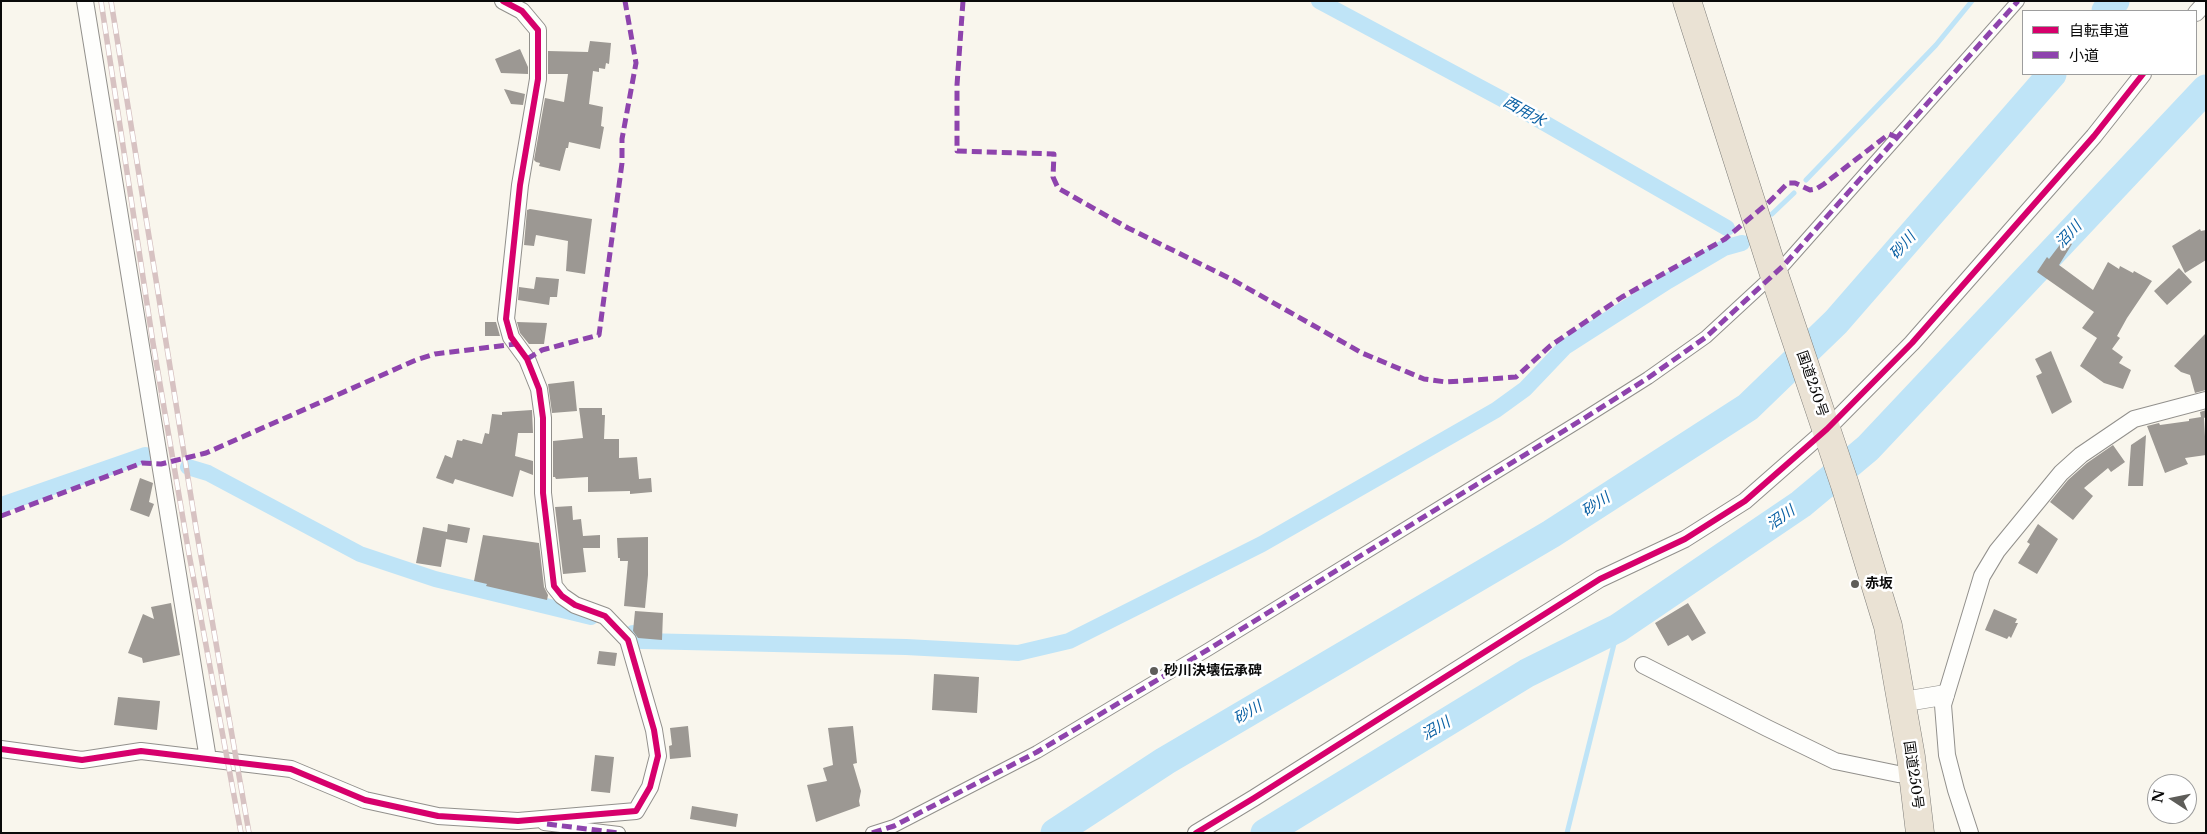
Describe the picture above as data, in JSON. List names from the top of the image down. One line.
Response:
{"streets":{"highway":["国道250号"]},"water":["西用水","沼川","砂川"],"places":["赤坂","砂川決壊伝承碑"],"legend":["自転車道","小道"],"north":"left"}
